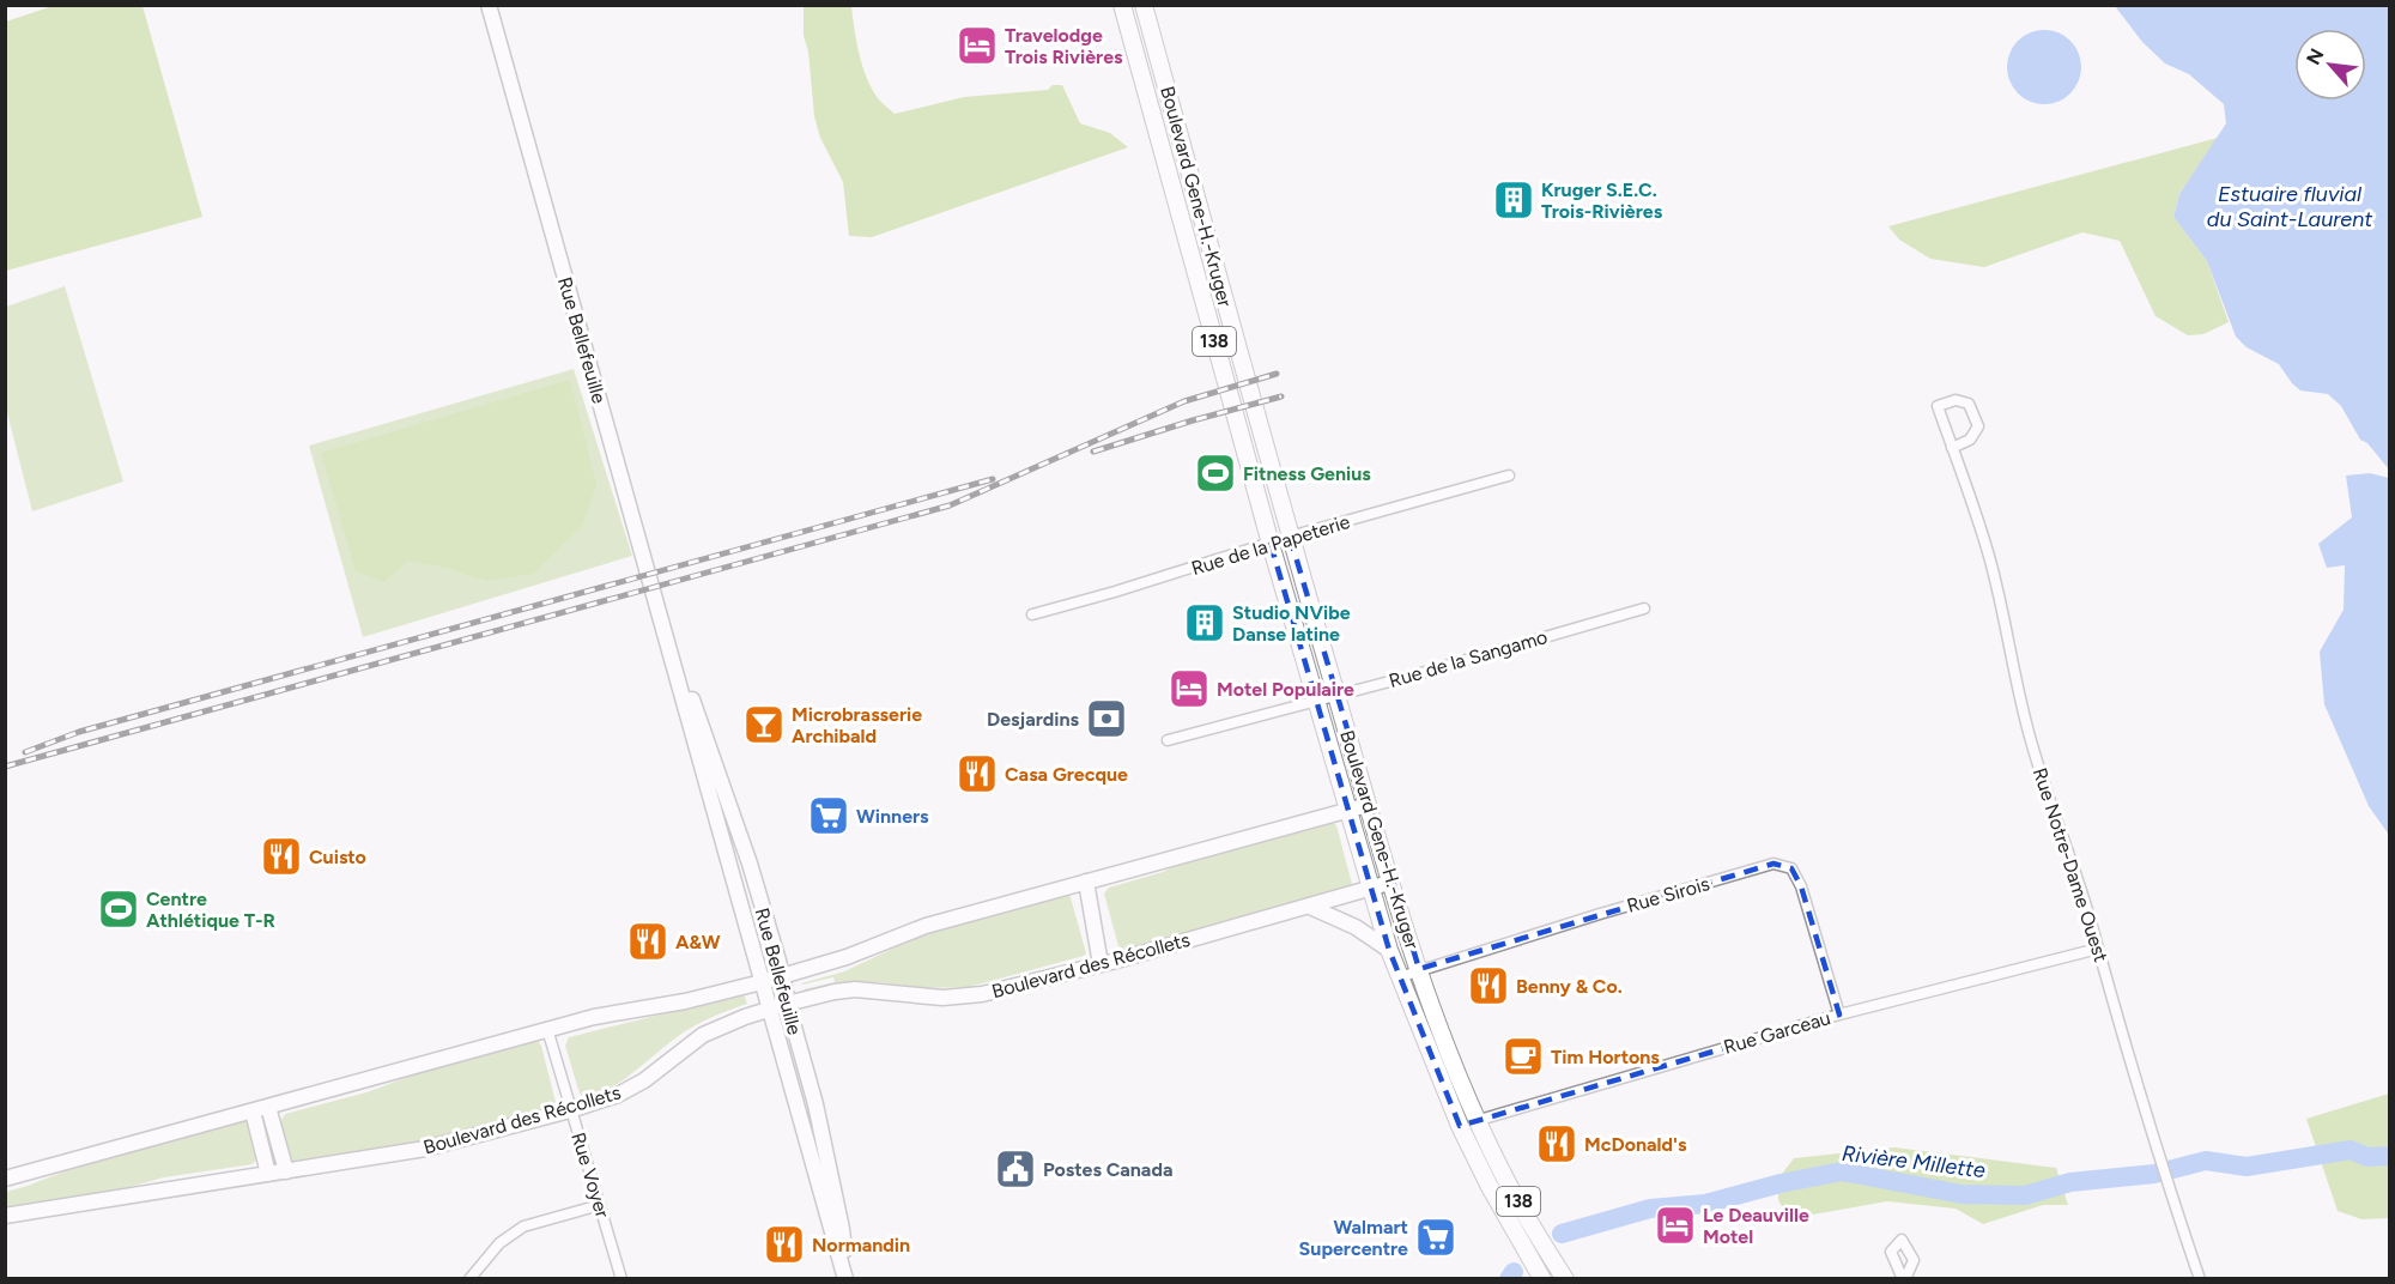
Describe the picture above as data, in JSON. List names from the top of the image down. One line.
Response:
{"streets":{"main road":["Boulevard Gene-H.-Kruger","Rue Bellefeuille","138","Boulevard des Récollets"],"street":["Rue de la Papeterie","Rue de la Sangamo","Rue Notre-Dame Ouest","Rue Sirois","Rue Garceau","Rue Voyer"]},"crossings":[["Boulevard Gene-H.-Kruger","Rue de la Papeterie"],["Boulevard Gene-H.-Kruger","Rue de la Sangamo"],["Boulevard Gene-H.-Kruger","Rue Sirois"],["Boulevard Gene-H.-Kruger","Boulevard des Récollets"],["Boulevard Gene-H.-Kruger","Rue Garceau"],["Rue Bellefeuille","Boulevard des Récollets"],["Rue Notre-Dame Ouest","Rue Garceau"],["Rue Sirois","Rue Garceau"],["Boulevard des Récollets","Rue Voyer"]],"water":["Estuaire fluvial du Saint-Laurent","Rivière Millette"],"places":{"hotel":["Travelodge Trois Rivières","Motel Populaire","Le Deauville Motel"],"building":["Kruger S.E.C. Trois-Rivières","Studio NVibe Danse latine"],"sports":["Fitness Genius","Centre Athlétique T-R"],"bank":["Desjardins"],"bar":["Microbrasserie Archibald"],"restaurant":["Casa Grecque","Cuisto","A&W","Benny & Co.","McDonald's","Normandin"],"supermarket":["Winners","Walmart Supercentre"],"cafe":["Tim Hortons"],"public building":["Postes Canada"]},"north":"top left"}
